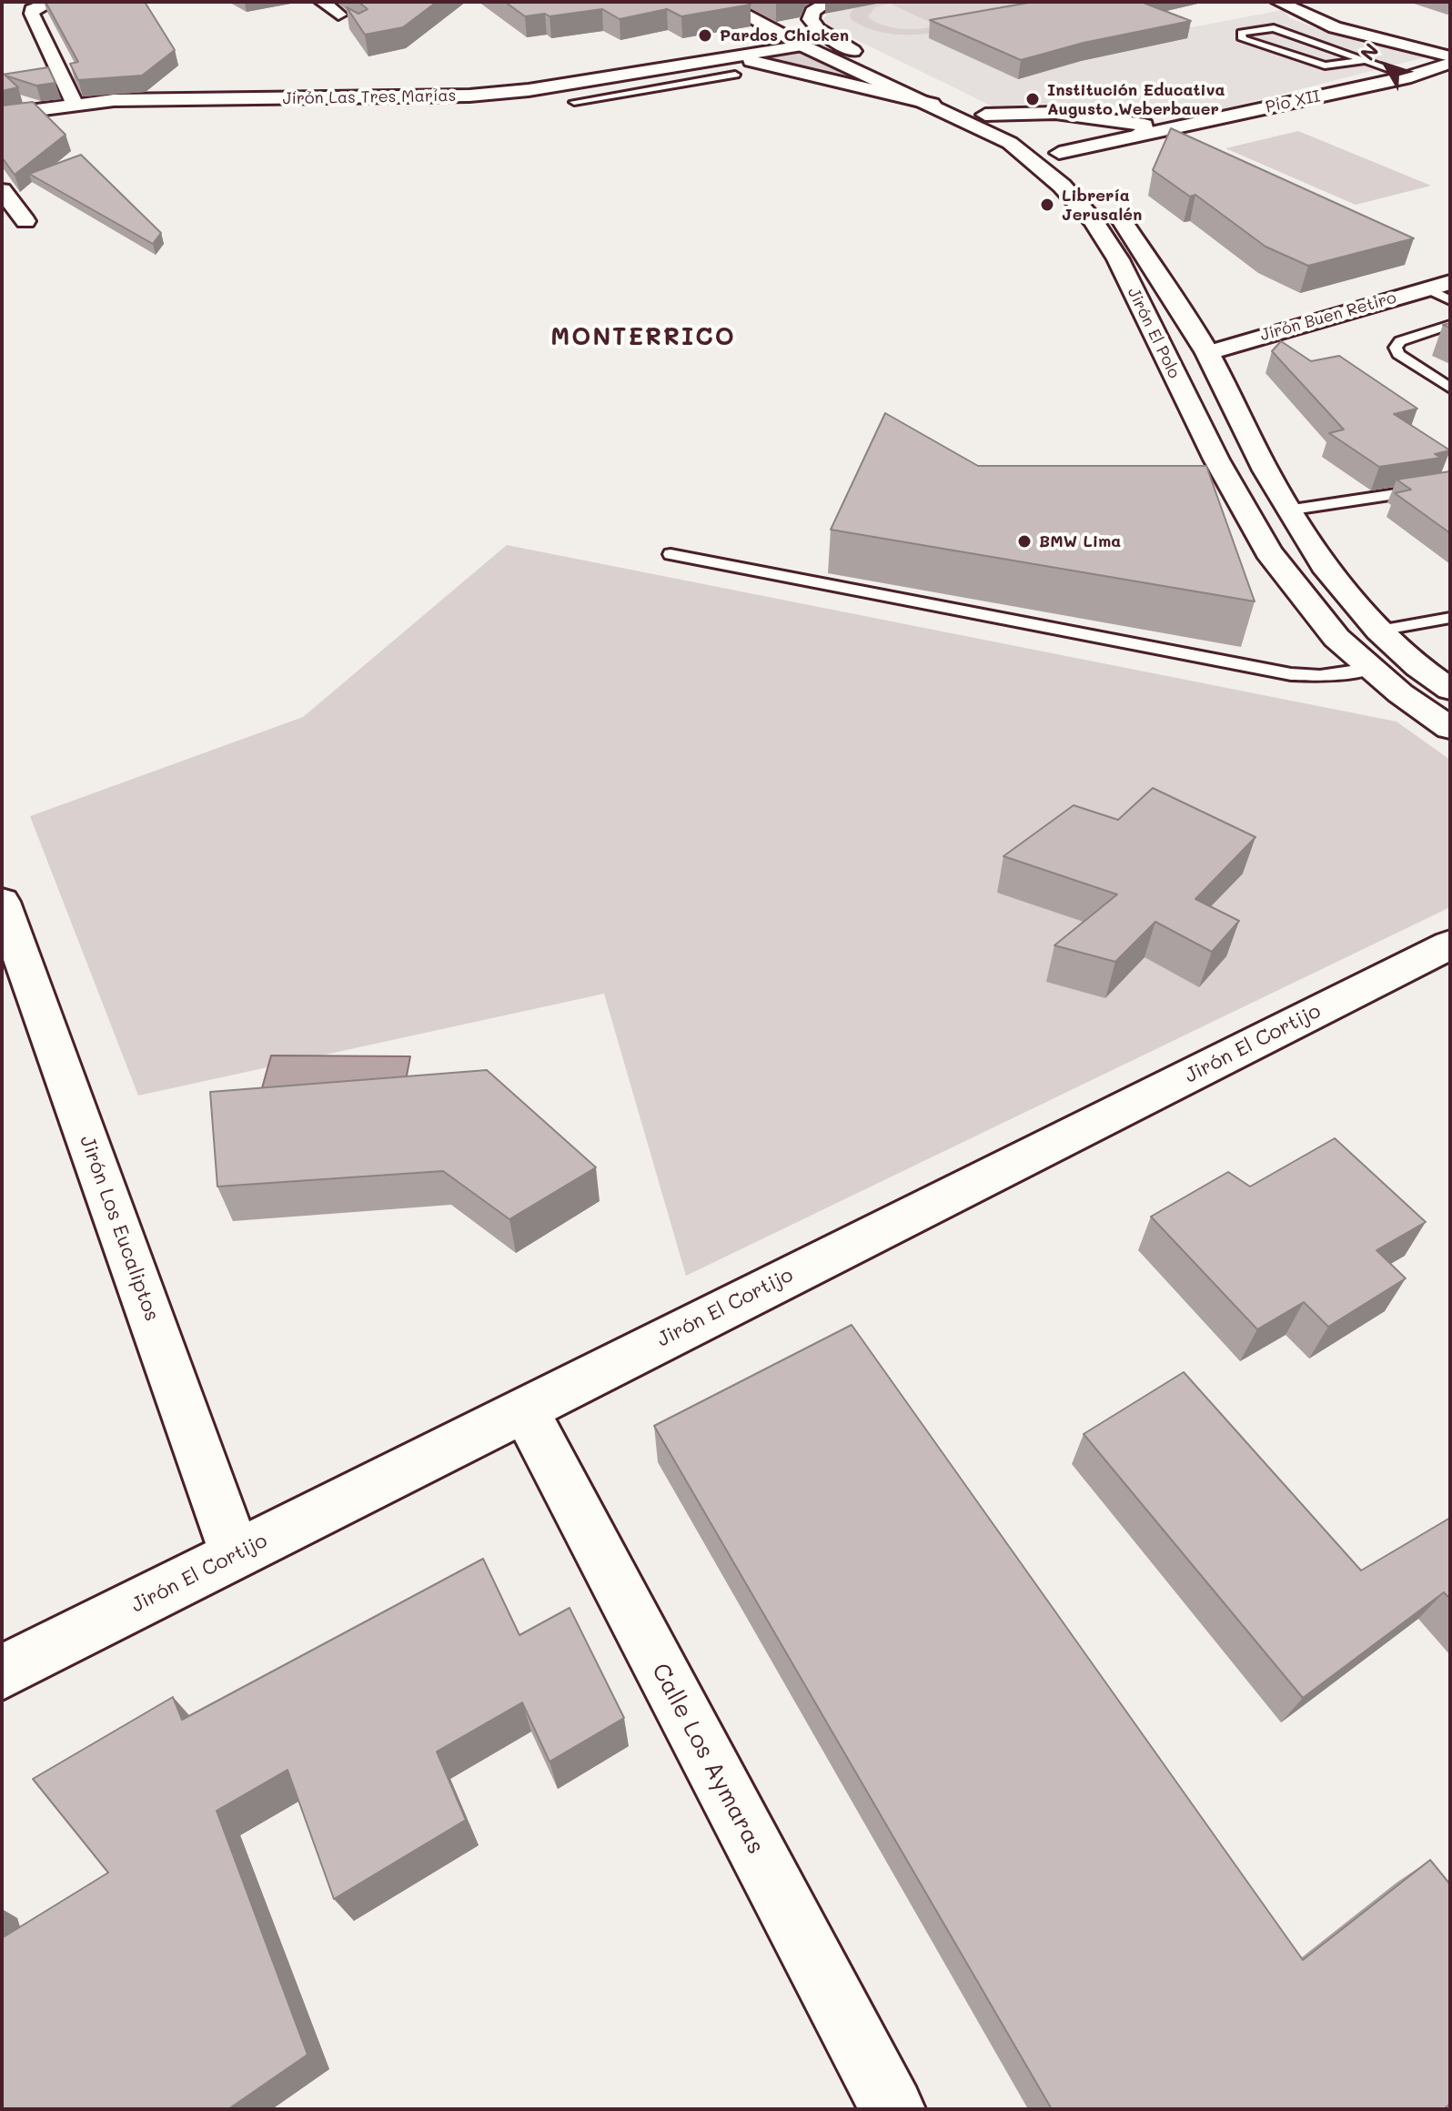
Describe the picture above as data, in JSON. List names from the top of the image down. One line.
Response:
{"streets":{"street":["Jirón Las Tres Marías","Pío XII","Jirón Buen Retiro","Jirón El Polo","Jirón El Cortijo","Jirón Los Eucaliptos","Calle Los Aymaras"]},"crossings":[["Jirón Las Tres Marías","Jirón El Polo"],["Jirón Buen Retiro","Jirón El Polo"],["Jirón El Cortijo","Jirón Los Eucaliptos"],["Jirón El Cortijo","Calle Los Aymaras"]],"districts":["MONTERRICO"],"places":["Pardos Chicken","Institución Educativa Augusto Weberbauer","Librería Jerusalén","BMW Lima"],"north":"top left"}
